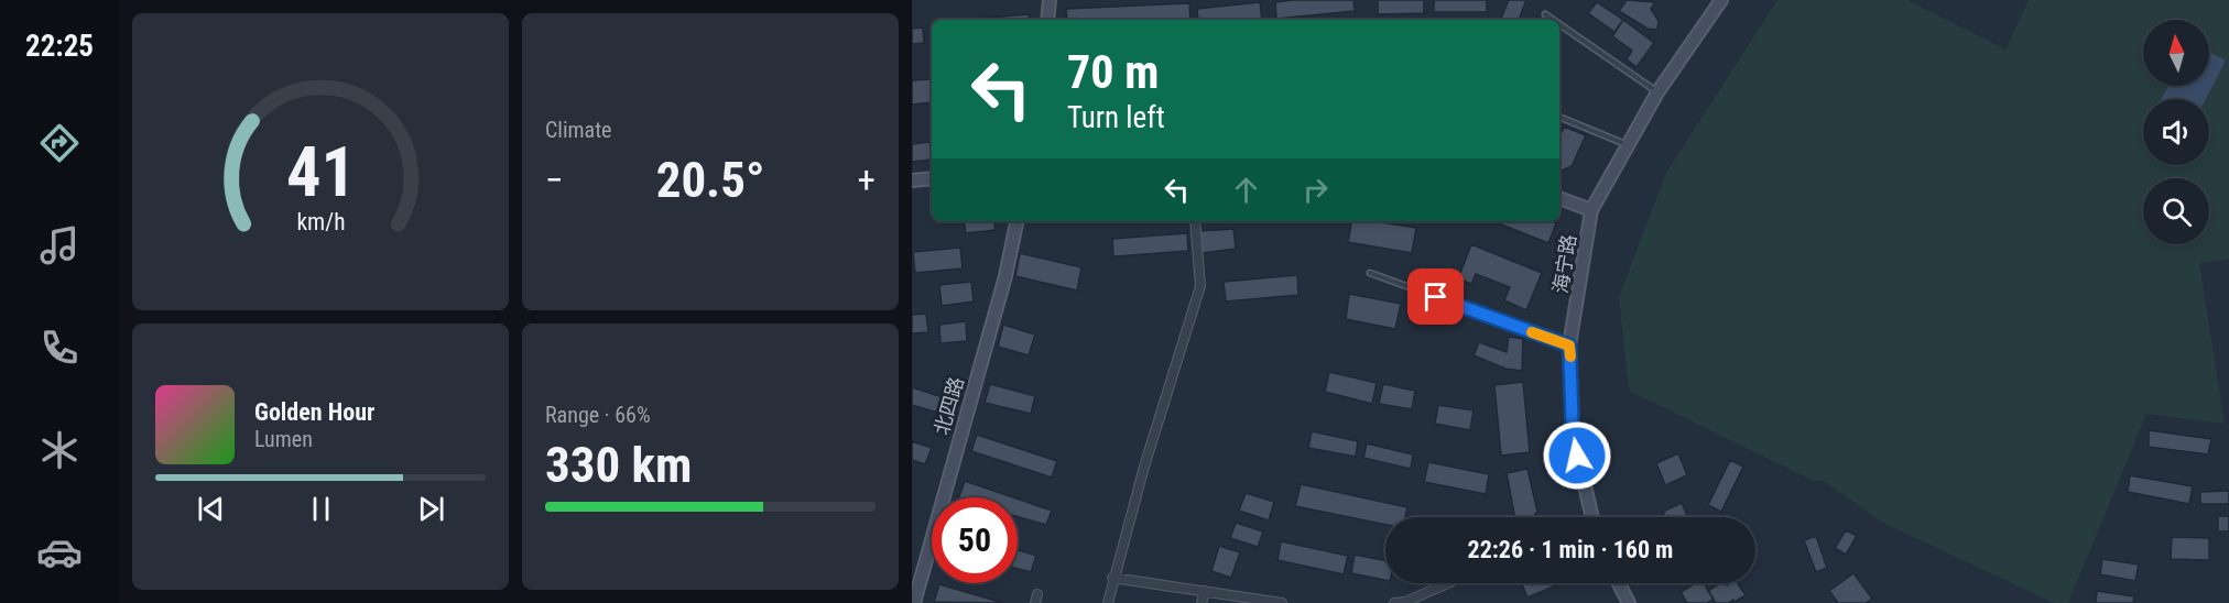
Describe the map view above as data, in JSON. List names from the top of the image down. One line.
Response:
{"streets":{"main road":["海宁路","北四路"]},"north":"top","page":{"tabs":"22:25","tile":["Climate",["Range · 66%","330 km"]],"turn":["70 m","Turn left"],"heat":["−","20.5°","+"],"song":["Golden Hour","Lumen"],"limit":"50","trip":"22:26 · 1 min · 160 m","gauge":["41","km/h"]}}
